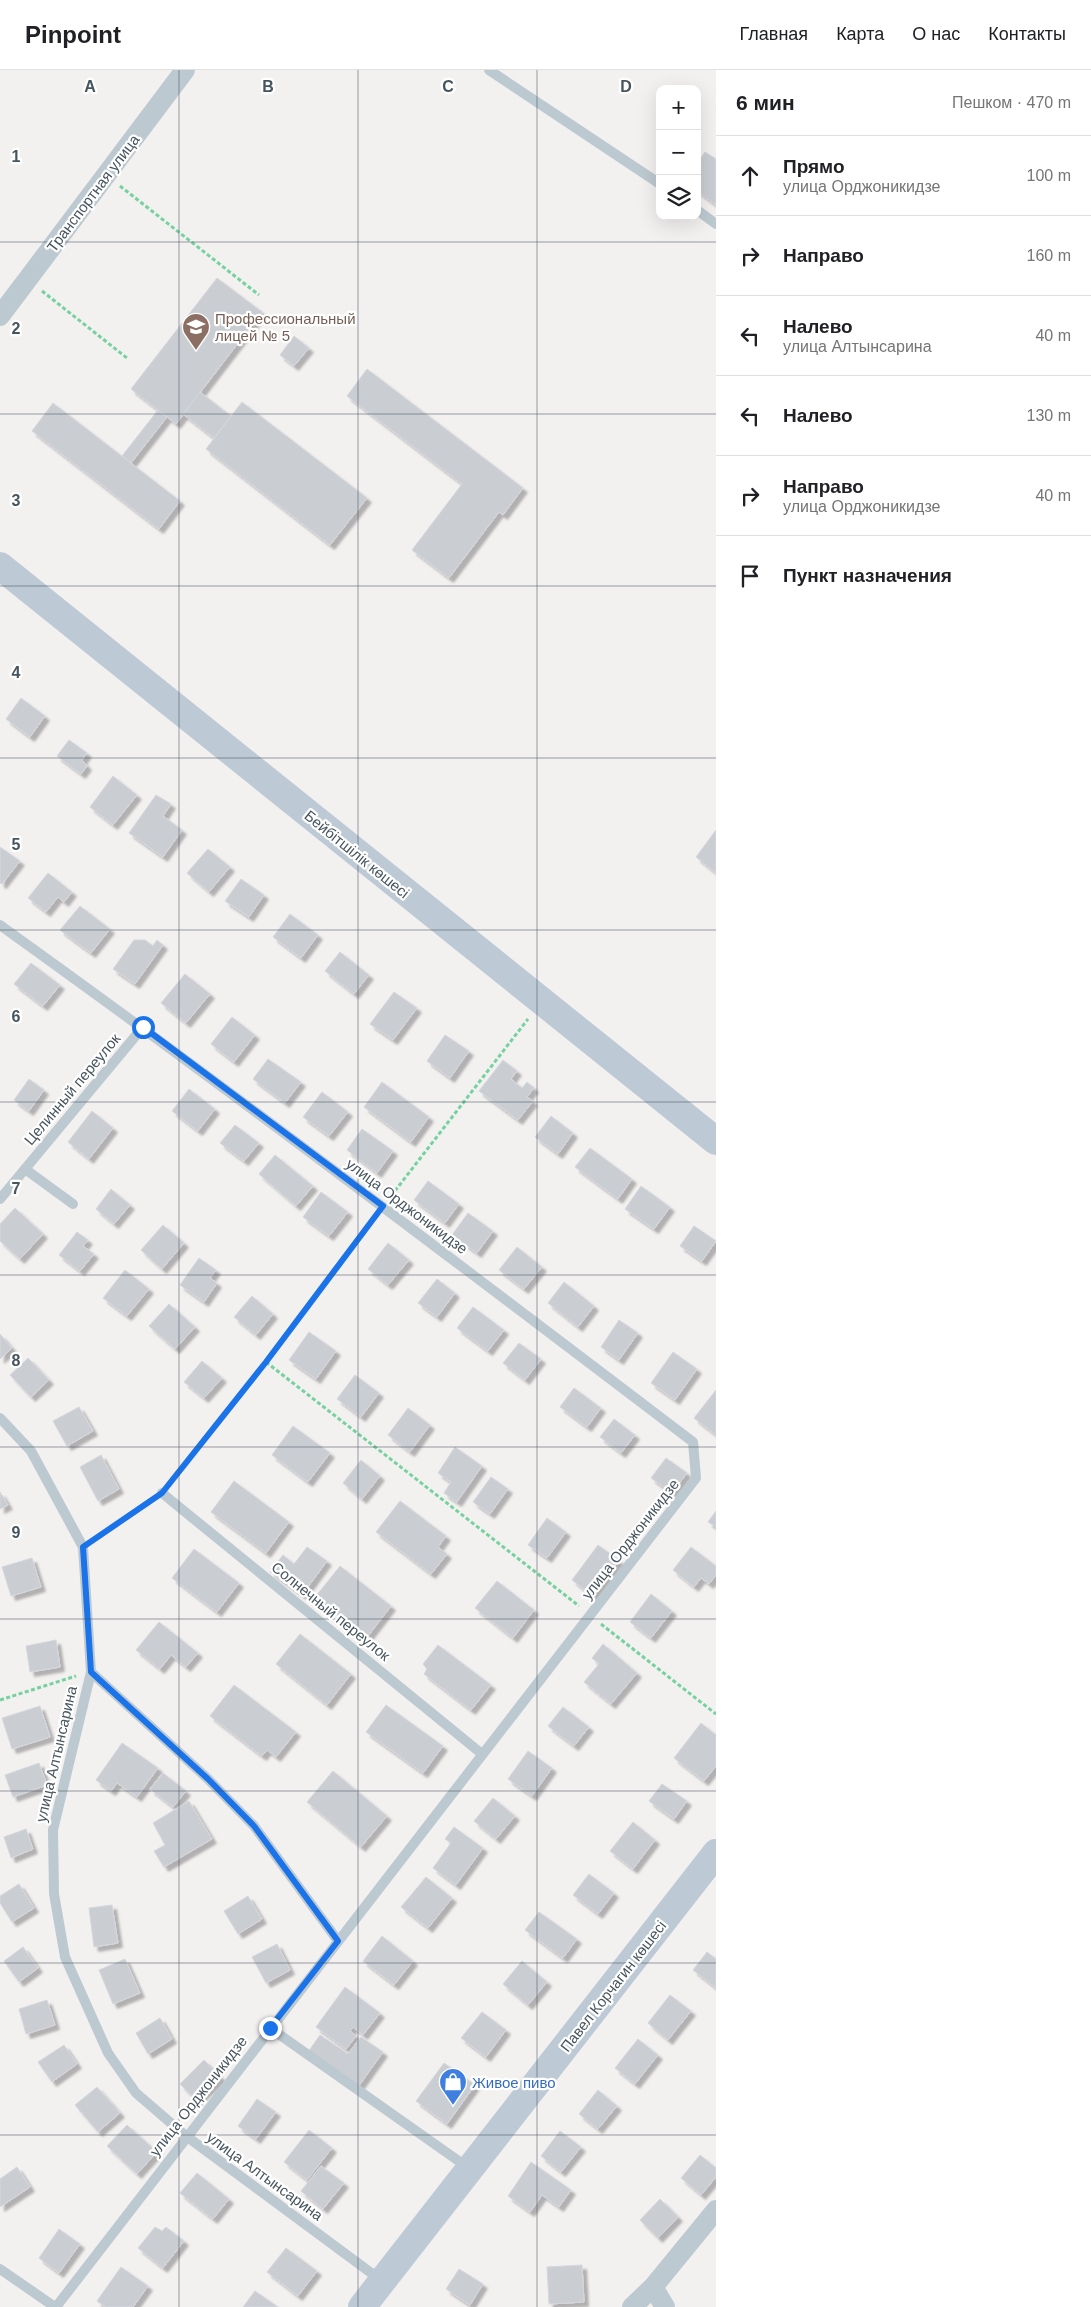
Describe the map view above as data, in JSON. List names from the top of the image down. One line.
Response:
{"streets":{"street":["Транспортная улица","Бейбітшілік көшесі","Павел Корчагин көшесі"],"lane":["Целинный переулок","улица Орджоникидзе","Солнечный переулок","улица Алтынсарина"]},"crossings":[["Целинный переулок","улица Орджоникидзе"],["улица Орджоникидзе","Солнечный переулок"],["улица Орджоникидзе","улица Алтынсарина"],["улица Алтынсарина","Павел Корчагин көшесі"]],"places":{"school or university":["Профессиональный лицей № 5"],"shop":["Живое пиво"]},"page":{"header":"Pinpoint","nav":["Главная","Карта","О нас","Контакты"],"heading":["6 мин","Пешком · 470 m"],"map_buttons":["+","−"],"list":[["Прямо","улица Орджоникидзе","100 m"],["Направо","160 m"],["Налево","улица Алтынсарина","40 m"],["Налево","130 m"],["Направо","улица Орджоникидзе","40 m"],"Пункт назначения"]},"grid":{"columns":["A","B","C","D"],"rows":["1","2","3","4","5","6","7","8","9"]}}
